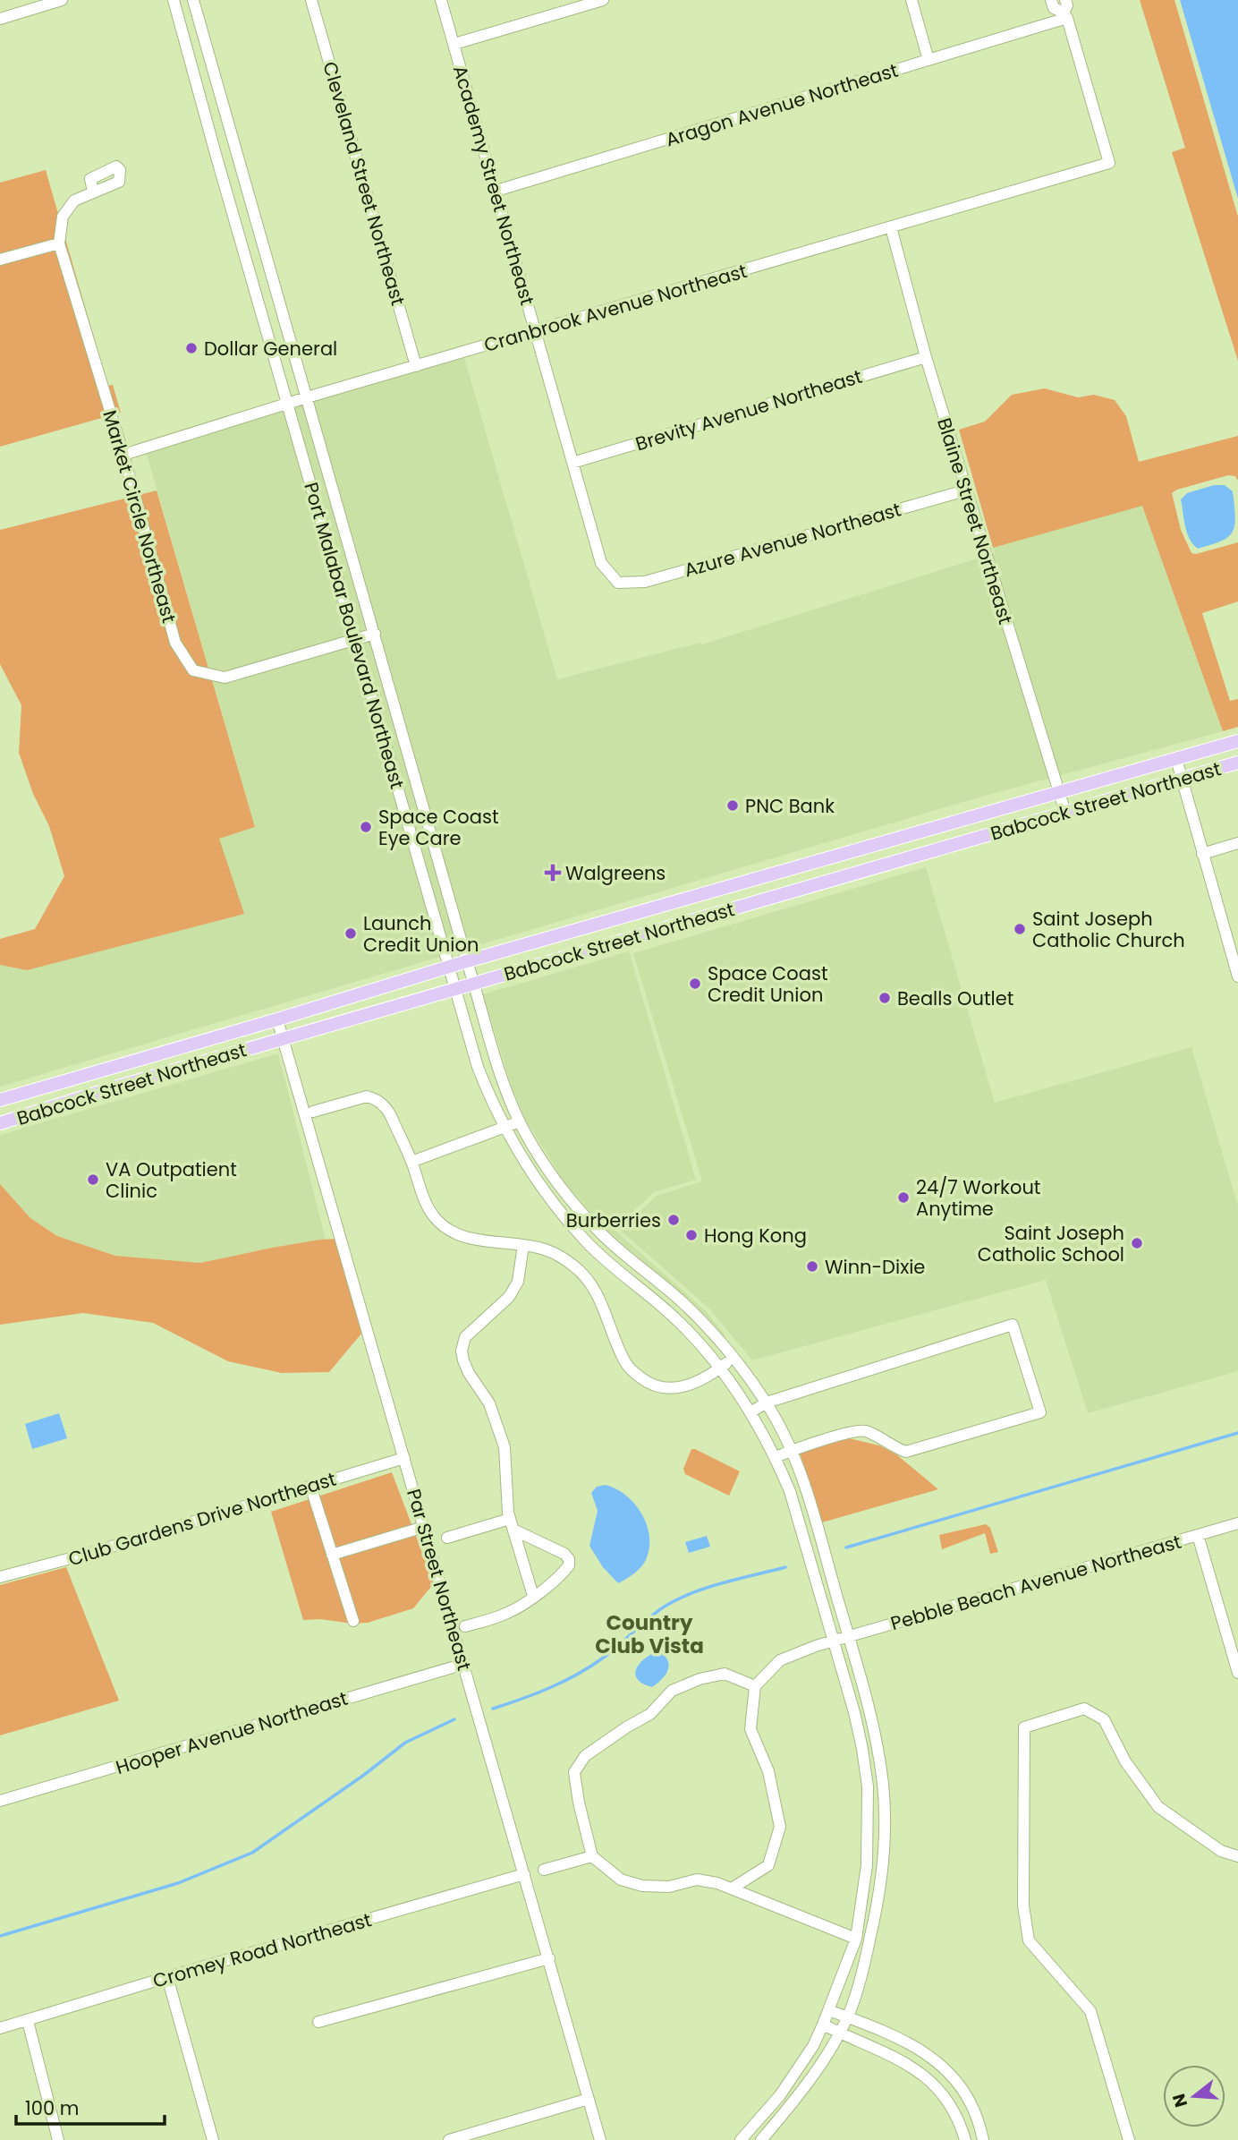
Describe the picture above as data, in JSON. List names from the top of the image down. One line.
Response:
{"streets":{"main road":["Babcock Street Northeast"],"street":["Aragon Avenue Northeast","Cleveland Street Northeast","Academy Street Northeast","Cranbrook Avenue Northeast","Brevity Avenue Northeast","Market Circle Northeast","Blaine Street Northeast","Azure Avenue Northeast","Port Malabar Boulevard Northeast","Club Gardens Drive Northeast","Par Street Northeast","Pebble Beach Avenue Northeast","Hooper Avenue Northeast","Cromey Road Northeast"]},"crossings":[["Aragon Avenue Northeast","Academy Street Northeast"],["Aragon Avenue Northeast","Cranbrook Avenue Northeast"],["Cleveland Street Northeast","Cranbrook Avenue Northeast"],["Academy Street Northeast","Cranbrook Avenue Northeast"],["Academy Street Northeast","Brevity Avenue Northeast"],["Academy Street Northeast","Azure Avenue Northeast"],["Cranbrook Avenue Northeast","Market Circle Northeast"],["Cranbrook Avenue Northeast","Blaine Street Northeast"],["Cranbrook Avenue Northeast","Port Malabar Boulevard Northeast"],["Brevity Avenue Northeast","Blaine Street Northeast"],["Market Circle Northeast","Port Malabar Boulevard Northeast"],["Blaine Street Northeast","Azure Avenue Northeast"],["Blaine Street Northeast","Babcock Street Northeast"],["Port Malabar Boulevard Northeast","Babcock Street Northeast"],["Port Malabar Boulevard Northeast","Pebble Beach Avenue Northeast"],["Babcock Street Northeast","Par Street Northeast"],["Club Gardens Drive Northeast","Par Street Northeast"],["Par Street Northeast","Hooper Avenue Northeast"],["Par Street Northeast","Cromey Road Northeast"]],"districts":["Country Club Vista"],"places":{"other":["Dollar General","PNC Bank","Space Coast Eye Care","Saint Joseph Catholic Church","Launch Credit Union","Space Coast Credit Union","Bealls Outlet","VA Outpatient Clinic","24/7 Workout Anytime","Burberries","Hong Kong","Saint Joseph Catholic School","Winn-Dixie"],"health":["Walgreens"]},"scale_bar":"100 m","north":"left"}
